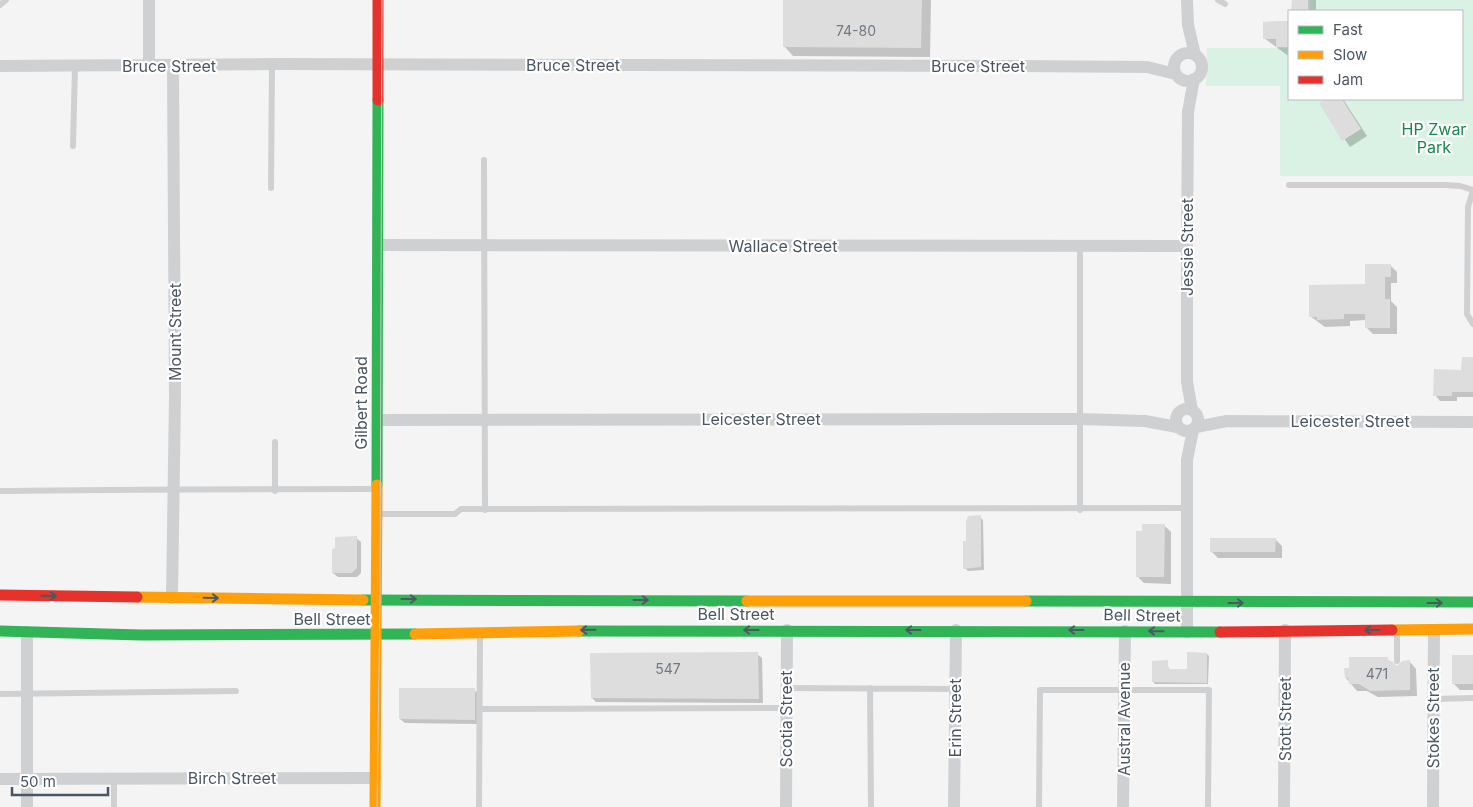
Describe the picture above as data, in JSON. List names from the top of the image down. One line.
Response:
{"streets":{"main road":["Gilbert Road","Bell Street"],"street":["Bruce Street","Wallace Street","Jessie Street","Mount Street","Leicester Street","Erin Street","Stokes Street","Scotia Street","Austral Avenue","Stott Street","Birch Street"]},"crossings":[["Bruce Street","Jessie Street"],["Bruce Street","Mount Street"],["Bruce Street","Gilbert Road"],["Wallace Street","Jessie Street"],["Wallace Street","Gilbert Road"],["Jessie Street","Leicester Street"],["Jessie Street","Bell Street"],["Mount Street","Bell Street"],["Gilbert Road","Leicester Street"],["Gilbert Road","Bell Street"],["Gilbert Road","Birch Street"],["Bell Street","Erin Street"],["Bell Street","Stokes Street"],["Bell Street","Scotia Street"],["Bell Street","Austral Avenue"],["Bell Street","Stott Street"]],"parks":["HP Zwar Park"],"house_numbers":["74-80","547","471"],"legend":["Fast","Slow","Jam"],"scale_bar":"50 m"}
